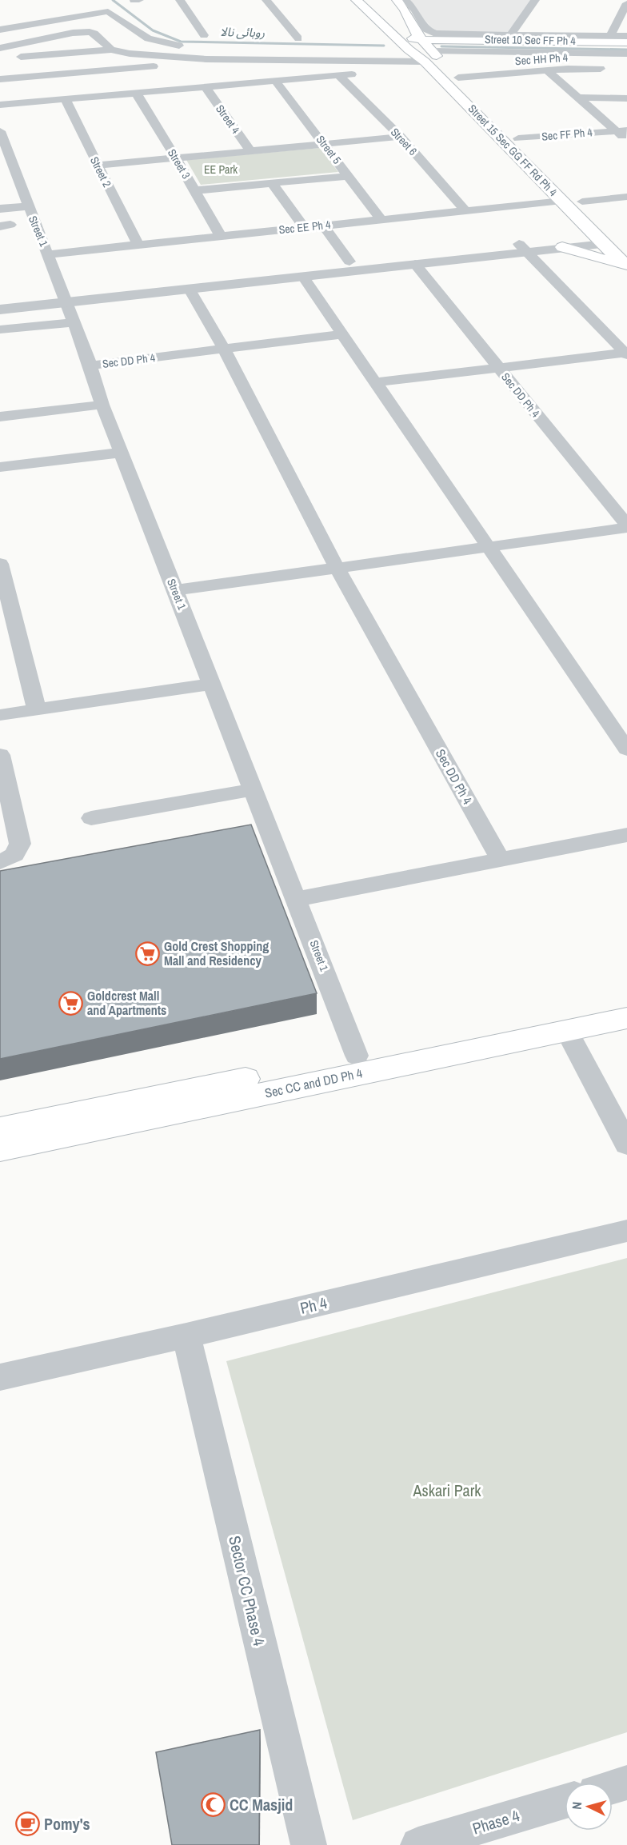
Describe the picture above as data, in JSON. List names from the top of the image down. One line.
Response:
{"streets":{"main road":["Street 15 Sec GG FF Rd Ph 4","Sec CC and DD Ph 4"],"street":["Street 10 Sec FF Ph 4","Sec HH Ph 4","Street 4","Sec FF Ph 4","Street 6","Street 5","Street 3","Street 2","Sec EE Ph 4","Street 1","Sec DD Ph 4","Ph 4","Sector CC Phase 4","Phase 4"]},"crossings":[["Street 10 Sec FF Ph 4","Street 15 Sec GG FF Rd Ph 4"],["Sec HH Ph 4","Sec FF Ph 4"],["Street 6","Sec EE Ph 4"],["Street 5","Sec EE Ph 4"],["Street 15 Sec GG FF Rd Ph 4","Sec EE Ph 4"],["Street 3","Sec EE Ph 4"],["Street 2","Sec EE Ph 4"],["Sec EE Ph 4","Street 1"],["Street 1","Sec DD Ph 4"],["Street 1","Sec CC and DD Ph 4"],["Ph 4","Sector CC Phase 4"]],"water":["روہائی نالا"],"parks":["EE Park","Askari Park"],"places":{"supermarket":["Gold Crest Shopping Mall and Residency","Goldcrest Mall and Apartments"],"mosque":["CC Masjid"],"cafe":["Pomy's"]},"north":"left"}
